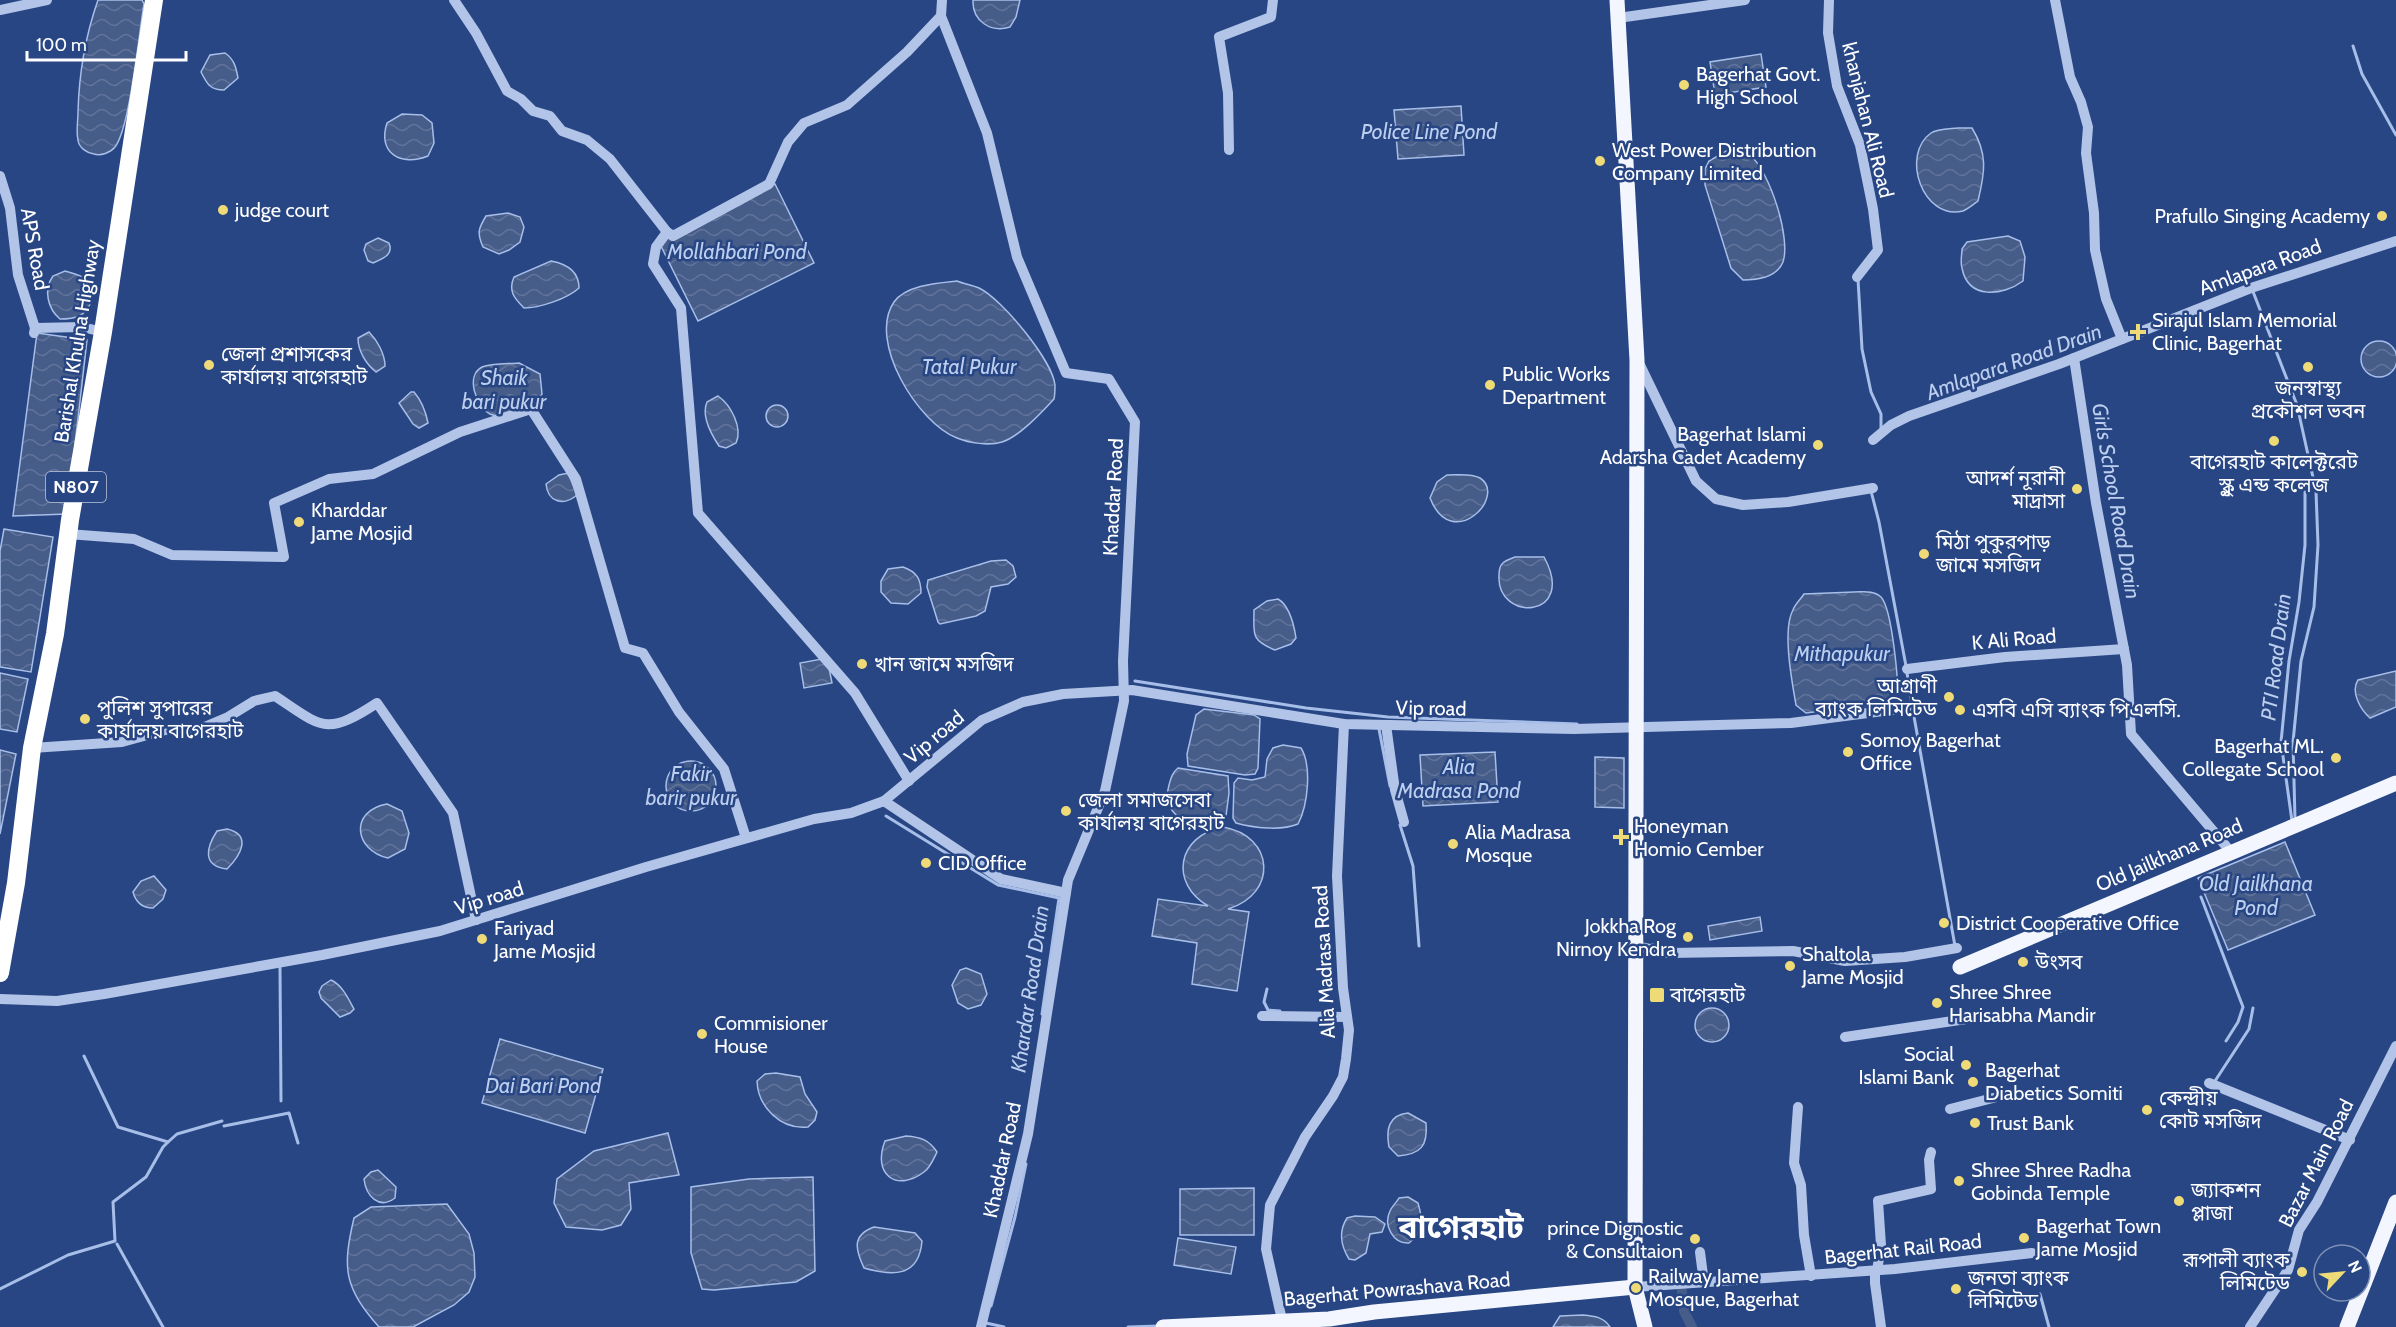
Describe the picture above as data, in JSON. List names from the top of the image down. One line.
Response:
{"streets":{"highway":["Barishal Khulna Highway","N807"],"main road":["Old Jailkhana Road","Bagerhat Powrashava Road"],"street":["khanjahan Ali Road","APS Road","Amlapara Road","Khaddar Road","K Ali Road","Vip road","Alia Madrasa Road","Bazar Main Road","Bagerhat Rail Road"]},"crossings":[["APS Road","Barishal Khulna Highway"],["Khaddar Road","Vip road"],["Vip road","Alia Madrasa Road"],["Alia Madrasa Road","Bagerhat Powrashava Road"],["Bagerhat Rail Road","Bagerhat Powrashava Road"]],"districts":["বাগেরহাট"],"water":["Police Line Pond","Mollahbari Pond","Amlapara Road Drain","Tatal Pukur","Shaik bari pukur","Girls School Road Drain","Mithapukur","PTI Road Drain","Alia Madrasa Pond","Fakir barir pukur","Old Jailkhana Pond","Khardar Road Drain","Dai Bari Pond"],"places":{"other":["Bagerhat Govt. High School","West Power Distribution Company Limited","judge court","Prafullo Singing Academy","জেলা প্রশাসকের কার্যালয় বাগেরহাট","জনস্বাস্থ্য প্রকৌশল ভবন","Public Works Department","বাগেরহাট কালেক্টরেট স্কুল এন্ড কলেজ","Bagerhat Islami Adarsha Cadet Academy","আদর্শ নূরানী মাদ্রাসা","Kharddar Jame Mosjid","মিঠা পুকুরপাড় জামে মসজিদ","খান জামে মসজিদ","আগ্রাণী ব্যাংক লিমিটেড","এসবি এসি ব্যাংক পিএলসি.","পুলিশ সুপারের কার্যালয় বাগেরহাট","Somoy Bagerhat Office","Bagerhat ML. Collegate School","জেলা সমাজসেবা কার্যালয় বাগেরহাট","Alia Madrasa Mosque","CID Office","District Cooperative Office","Jokkha Rog Nirnoy Kendra","Fariyad Jame Mosjid","উংসব","Shaltola Jame Mosjid","Shree Shree Harisabha Mandir","Commisioner House","Social Islami Bank","Bagerhat Diabetics Somiti","কেন্দ্রীয় কোট মসজিদ","Trust Bank","Shree Shree Radha Gobinda Temple","জ্যাকশন প্লাজা","Bagerhat Town Jame Mosjid","prince Dignostic & Consultaion","রূপালী ব্যাংক লিমিটেড","Railway Jame Mosque, Bagerhat","জনতা ব্যাংক লিমিটেড"],"health":["Sirajul Islam Memorial Clinic, Bagerhat","Honeyman Homio Cember"],"transit":["বাগেরহাট"]},"scale_bar":"100 m","north":"top right"}
